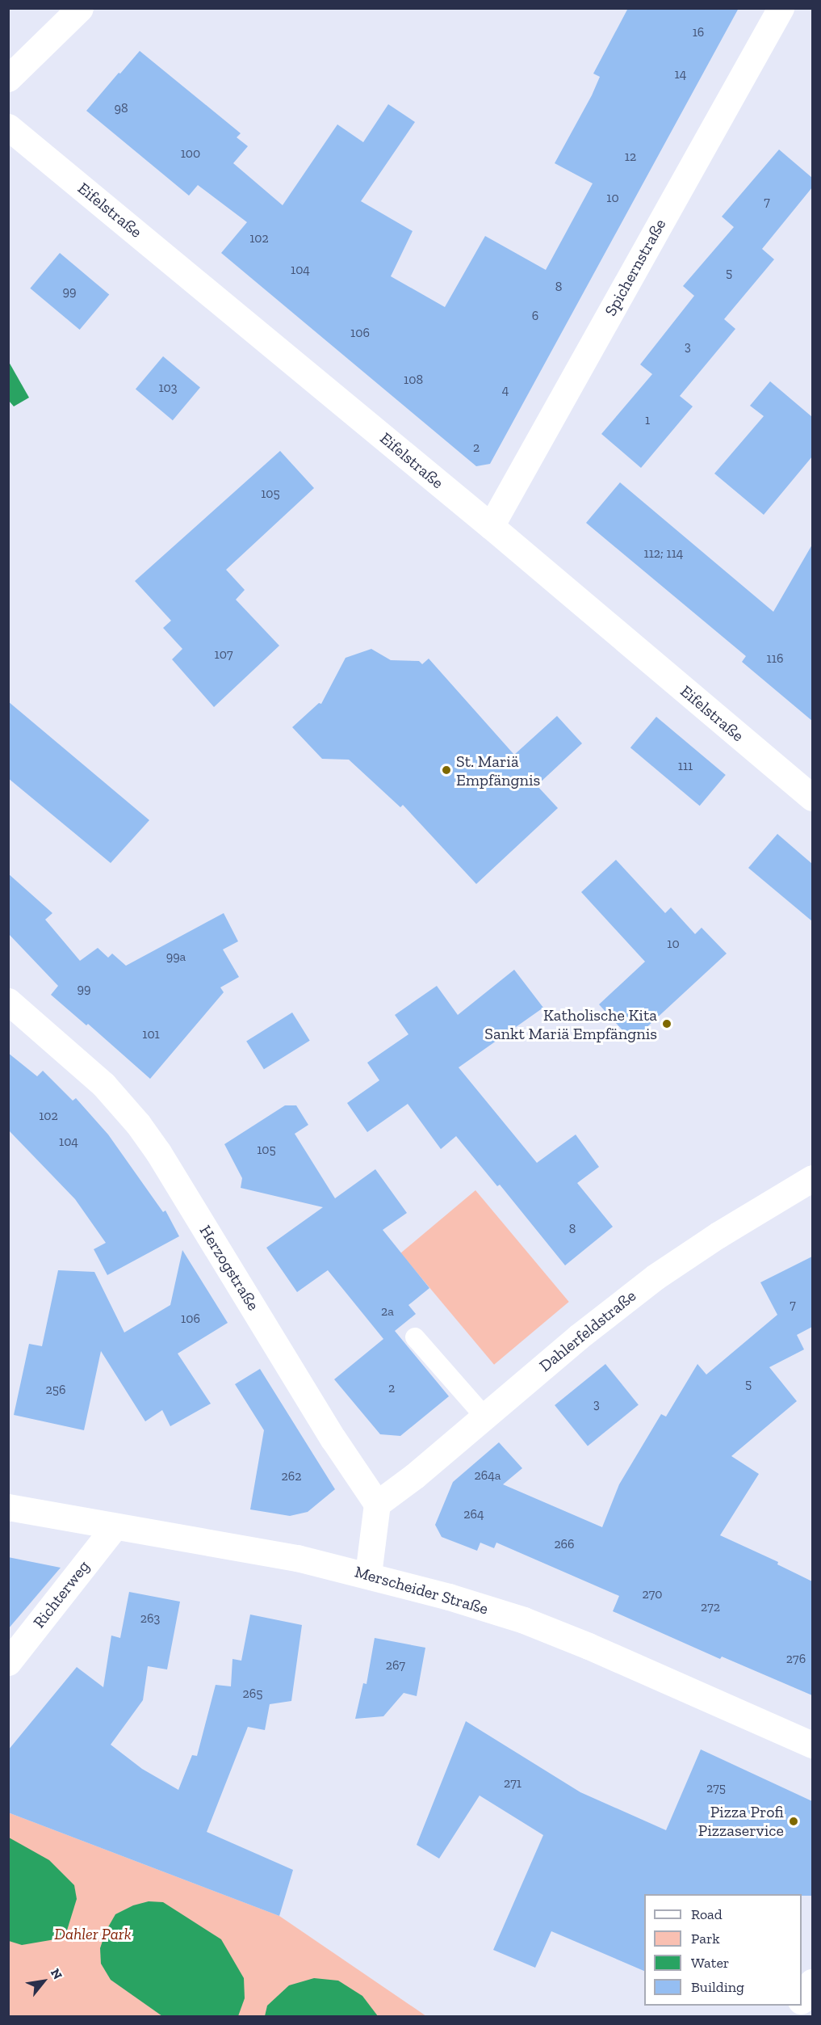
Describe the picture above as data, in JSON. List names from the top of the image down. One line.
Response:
{"streets":{"street":["Eifelstraße","Spichernstraße","Herzogstraße","Dahlerfeldstraße","Merscheider Straße","Richterweg"]},"crossings":[["Eifelstraße","Spichernstraße"],["Herzogstraße","Dahlerfeldstraße"],["Merscheider Straße","Richterweg"]],"parks":["Dahler Park"],"places":["St. Mariä Empfängnis","Katholische Kita Sankt Mariä Empfängnis","Pizza Profi Pizzaservice"],"house_numbers":["16","14","98","100","12","10","7","102","104","5","8","99","6","106","3","108","103","4","1","2","105","112; 114","107","116","111","10","99a","99","101","102","104","105","8","7","2a","106","5","2","256","3","264a","262","264","266","270","272","263","276","267","265","271","275"],"legend":["Road","Park","Water","Building"],"north":"top right"}
